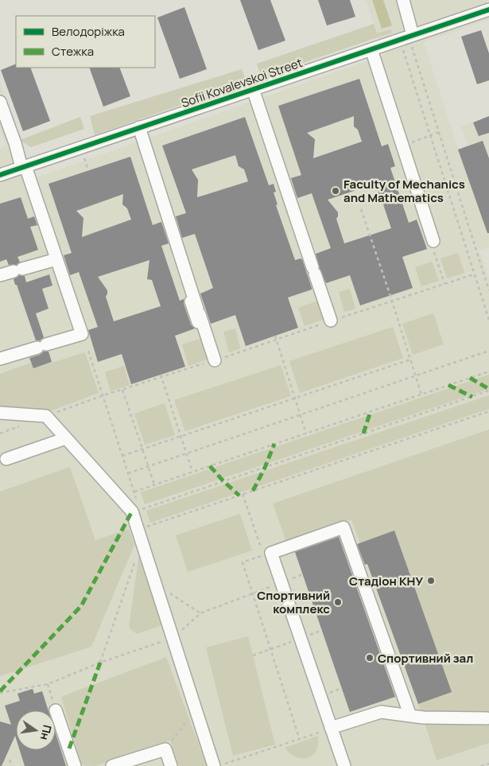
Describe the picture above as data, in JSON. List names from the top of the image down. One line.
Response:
{"streets":{"street":["Sofii Kovalevskoi Street"]},"places":["Faculty of Mechanics and Mathematics","Стадіон КНУ","Спортивний комплекс","Спортивний зал"],"legend":["Велодоріжка","Стежка"],"north":"right"}
